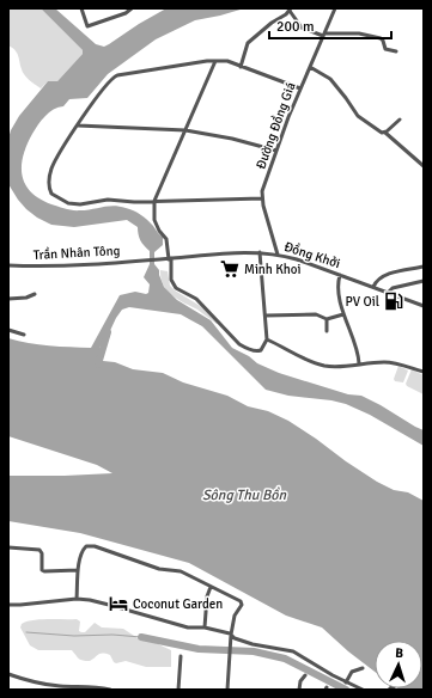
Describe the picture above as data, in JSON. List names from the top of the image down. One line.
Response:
{"streets":{"street":["Đường Đồng Giá","Trần Nhân Tông","Đồng Khởi"]},"crossings":[["Đường Đồng Giá","Đồng Khởi"],["Trần Nhân Tông","Đồng Khởi"]],"water":["Sông Thu Bồn"],"places":{"supermarket":["Minh Khoi"],"fuel station":["PV Oil"],"hotel":["Coconut Garden"]},"scale_bar":"200 m","north":"top"}
